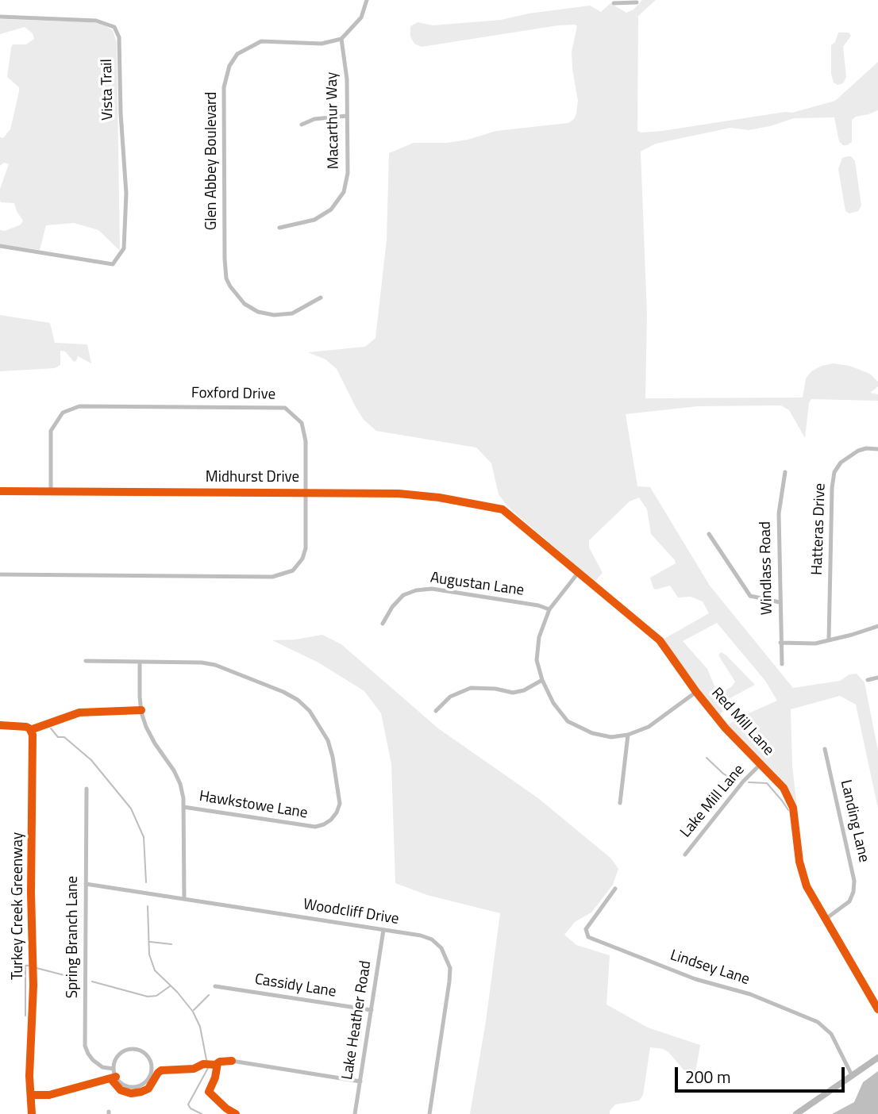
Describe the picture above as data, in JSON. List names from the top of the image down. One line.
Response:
{"streets":{"street":["Vista Trail","Macarthur Way","Glen Abbey Boulevard","Foxford Drive","Midhurst Drive","Hatteras Drive","Windlass Road","Augustan Lane","Red Mill Lane","Lake Mill Lane","Hawkstowe Lane","Landing Lane","Woodcliff Drive","Spring Branch Lane","Lindsey Lane","Cassidy Lane","Lake Heather Road"],"cycle path":["Turkey Creek Greenway"]},"crossings":[["Macarthur Way","Glen Abbey Boulevard"],["Foxford Drive","Midhurst Drive"],["Midhurst Drive","Red Mill Lane"],["Red Mill Lane","Lake Mill Lane"],["Red Mill Lane","Landing Lane"],["Woodcliff Drive","Spring Branch Lane"],["Woodcliff Drive","Lake Heather Road"],["Cassidy Lane","Lake Heather Road"]],"scale_bar":"200 m"}
